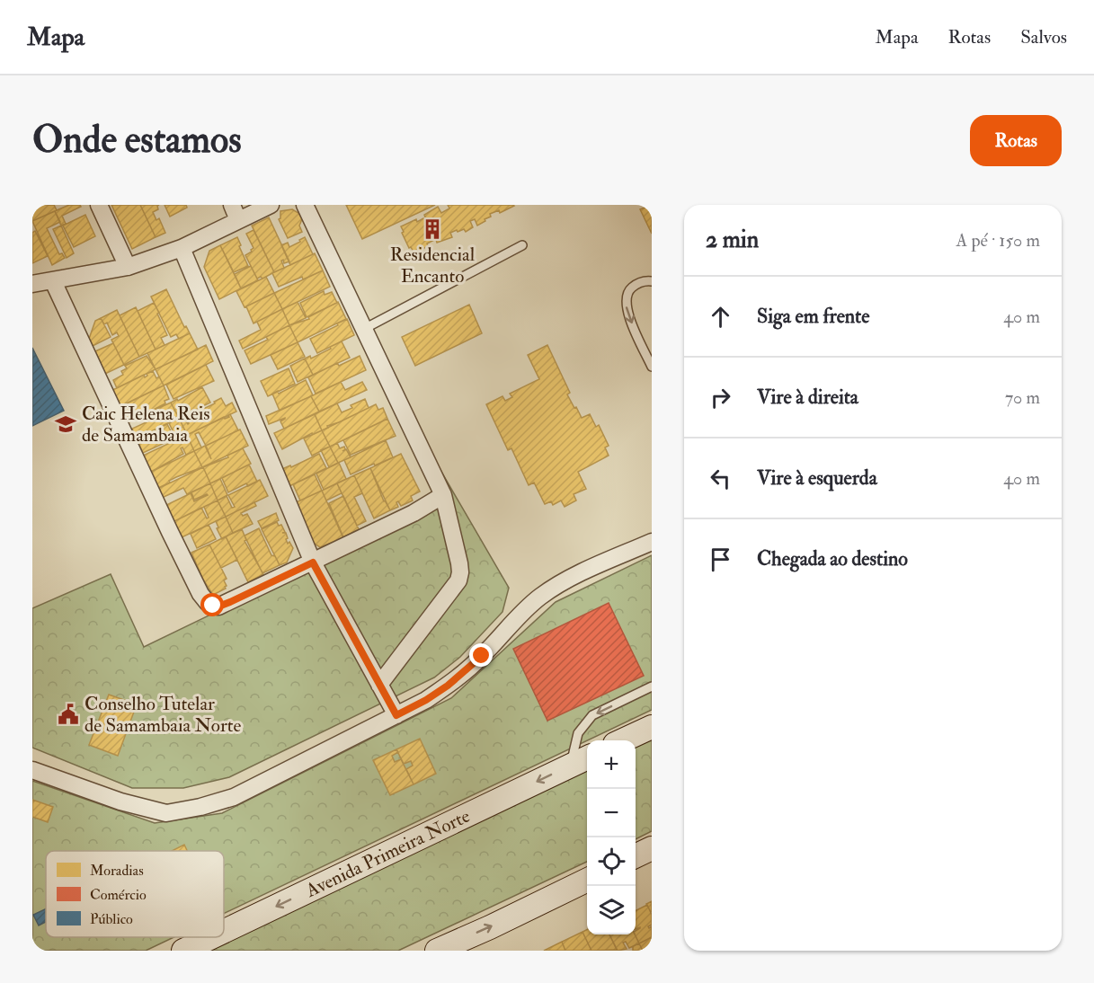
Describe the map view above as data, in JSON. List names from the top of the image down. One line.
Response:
{"streets":{"main road":["Avenida Primeira Norte"]},"places":{"building":["Residencial Encanto"],"school or university":["Caic Helena Reis de Samambaia"],"public building":["Conselho Tutelar de Samambaia Norte"]},"legend":["Moradias","Comércio","Público"],"page":{"header":"Mapa","nav":["Mapa","Rotas","Salvos"],"buttons":"Rotas","title":"Onde estamos","heading":["2 min","A pé · 150 m"],"list":[["Siga em frente","40 m"],["Vire à direita","70 m"],["Vire à esquerda","40 m"],"Chegada ao destino"],"map_buttons":["+","−"]}}
